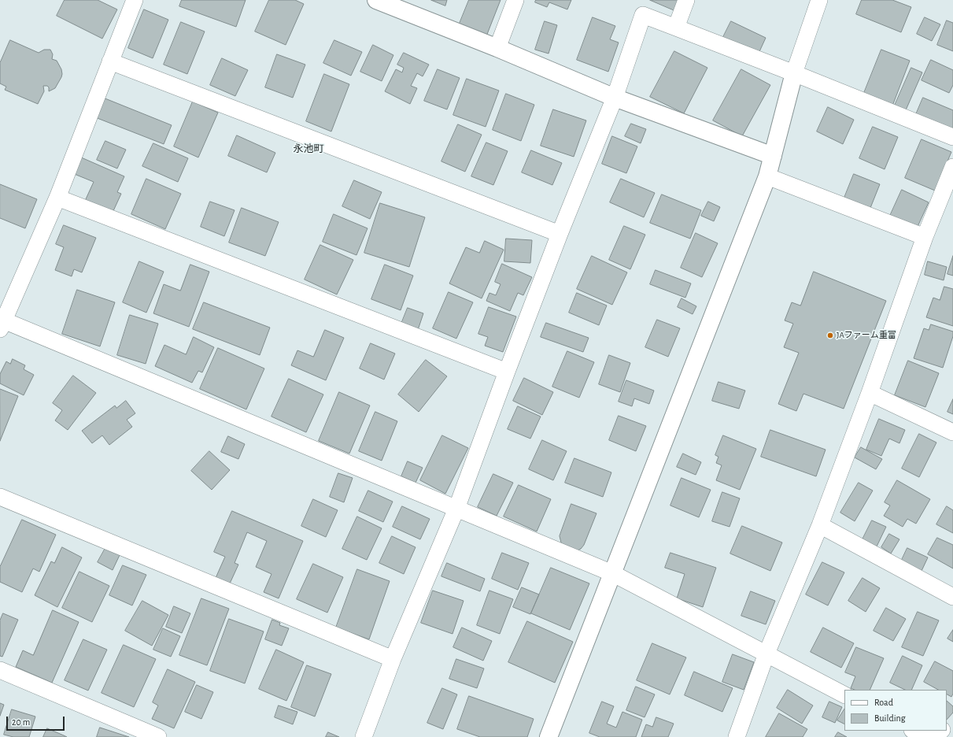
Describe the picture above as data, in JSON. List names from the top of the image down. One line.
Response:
{"districts":["永池町"],"places":["JAファーム重富"],"legend":["Road","Building"],"scale_bar":"20 m"}
